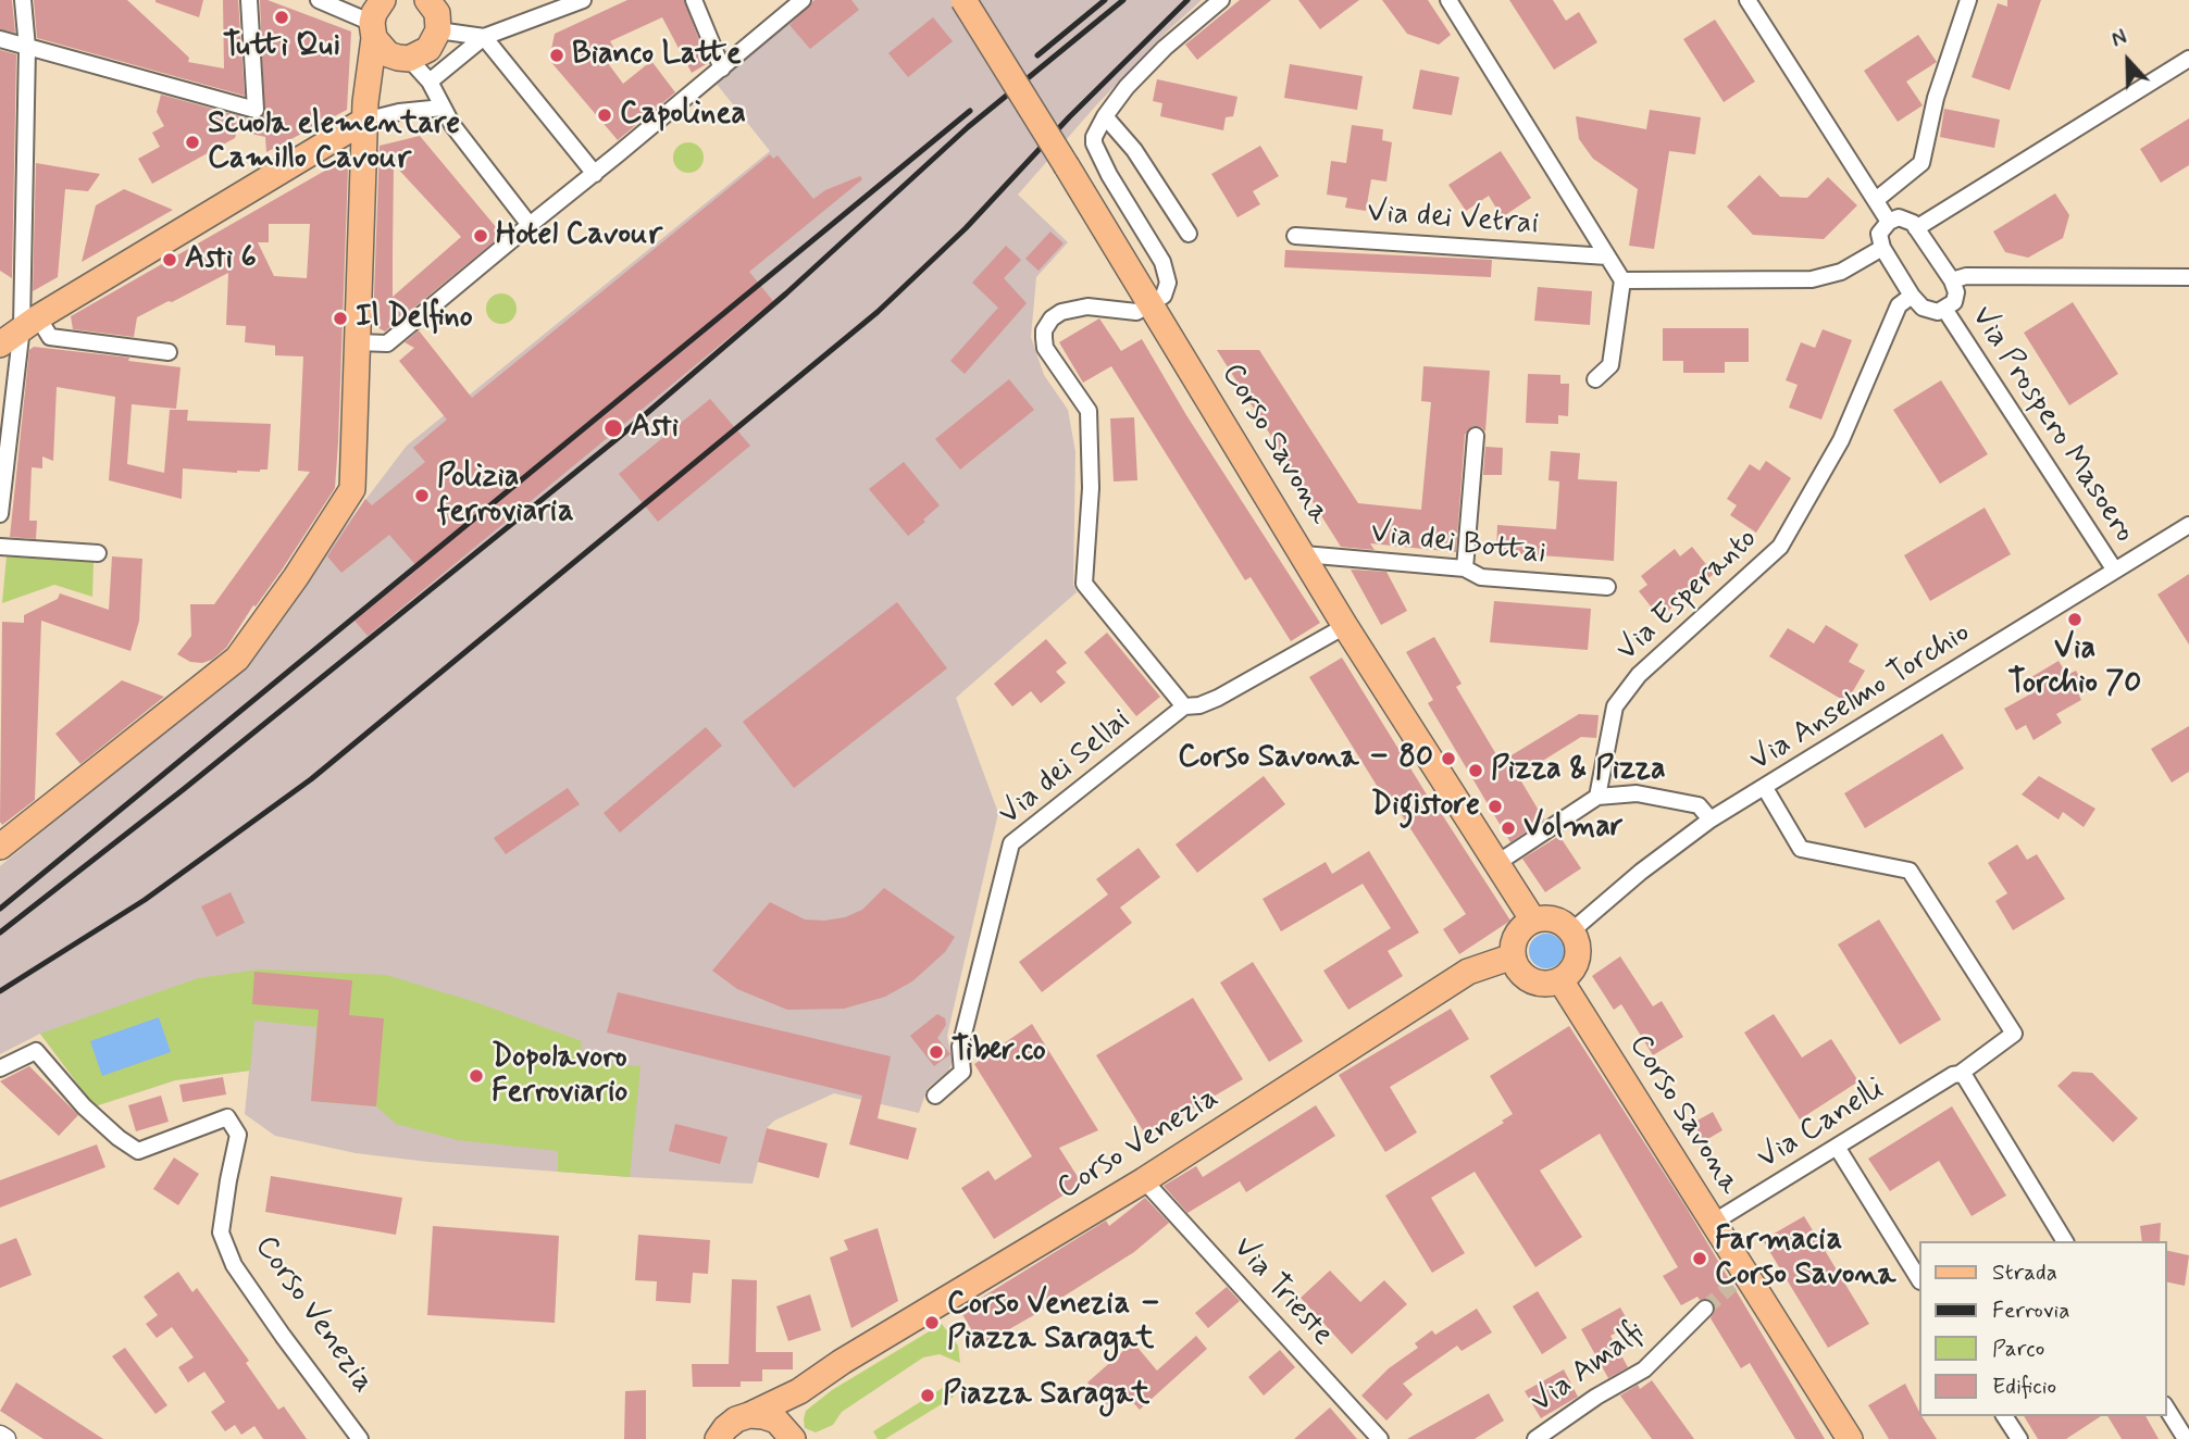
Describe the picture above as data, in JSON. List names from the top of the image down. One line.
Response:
{"streets":{"main road":["Corso Savona","Corso Venezia"],"street":["Via dei Vetrai","Via Prospero Masoero","Via dei Bottai","Via Esperanto","Via Anselmo Torchio","Via dei Sellai","Via Canelli","Via Trieste","Via Amalfi"]},"crossings":[["Via Prospero Masoero","Via Anselmo Torchio"],["Corso Savona","Via dei Bottai"],["Corso Savona","Via Anselmo Torchio"],["Corso Savona","Via dei Sellai"],["Corso Savona","Via Canelli"],["Corso Savona","Corso Venezia"],["Via Anselmo Torchio","Via Canelli"],["Via Anselmo Torchio","Corso Venezia"],["Corso Venezia","Via Trieste"]],"places":["Tutti Qui","Bianco Latte","Capolinea","Scuola elementare Camillo Cavour","Hotel Cavour","Asti 6","Il Delfino","Asti","Polizia ferroviaria","Via Torchio 70","Corso Savona – 80","Pizza & Pizza","Digistore","Volmar","Tiber.co","Dopolavoro Ferroviario","Farmacia Corso Savona","Corso Venezia – Piazza Saragat","Piazza Saragat"],"legend":["Strada","Ferrovia","Parco","Edificio"],"north":"top"}
